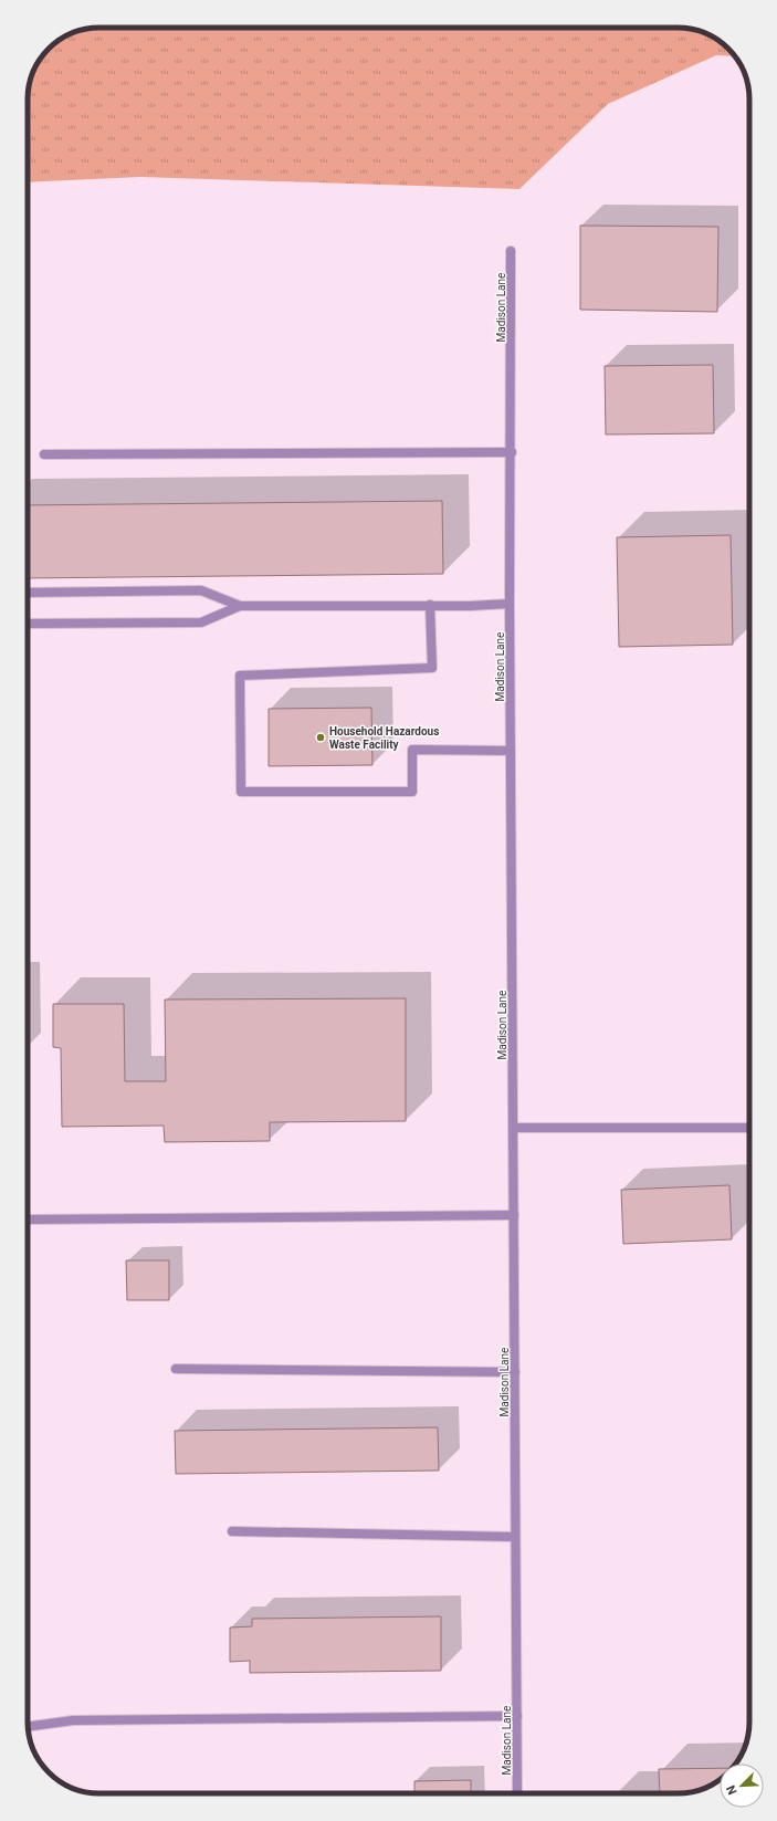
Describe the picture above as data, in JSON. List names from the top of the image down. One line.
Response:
{"streets":{"street":["Madison Lane"]},"places":["Household Hazardous Waste Facility"],"north":"bottom left"}
